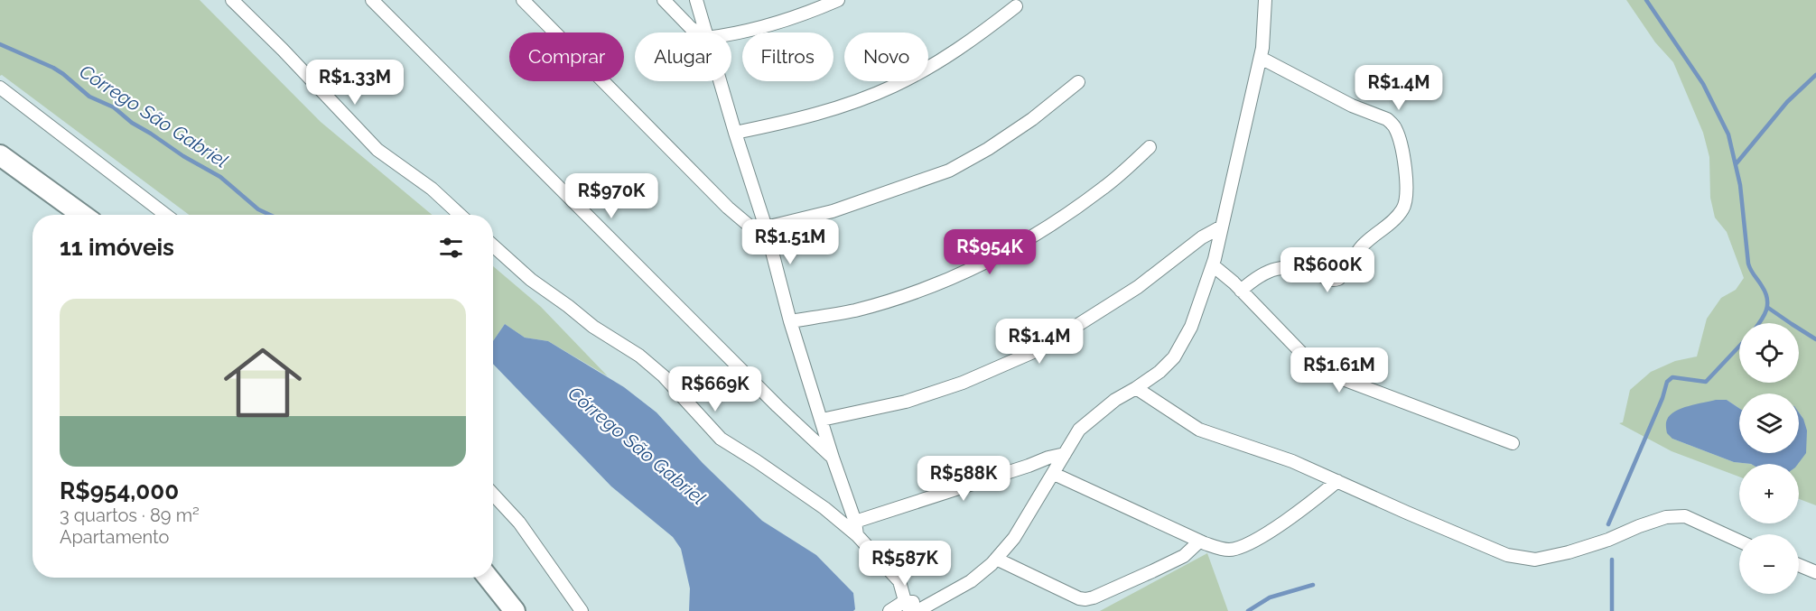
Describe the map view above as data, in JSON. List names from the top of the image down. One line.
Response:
{"water":["Córrego São Gabriel"],"page":{"chip":["Comprar","Alugar","Filtros","Novo"],"price":["R$1.33M","R$1.4M","R$970K","R$1.51M","R$954K","R$600K","R$1.4M","R$1.61M","R$669K","R$588K","R$587K"],"heading":"11 imóveis","list":[{"name":"R$954,000","note":"3 quartos · 89 m² · Apartamento"}],"map_buttons":["+","−"]}}
